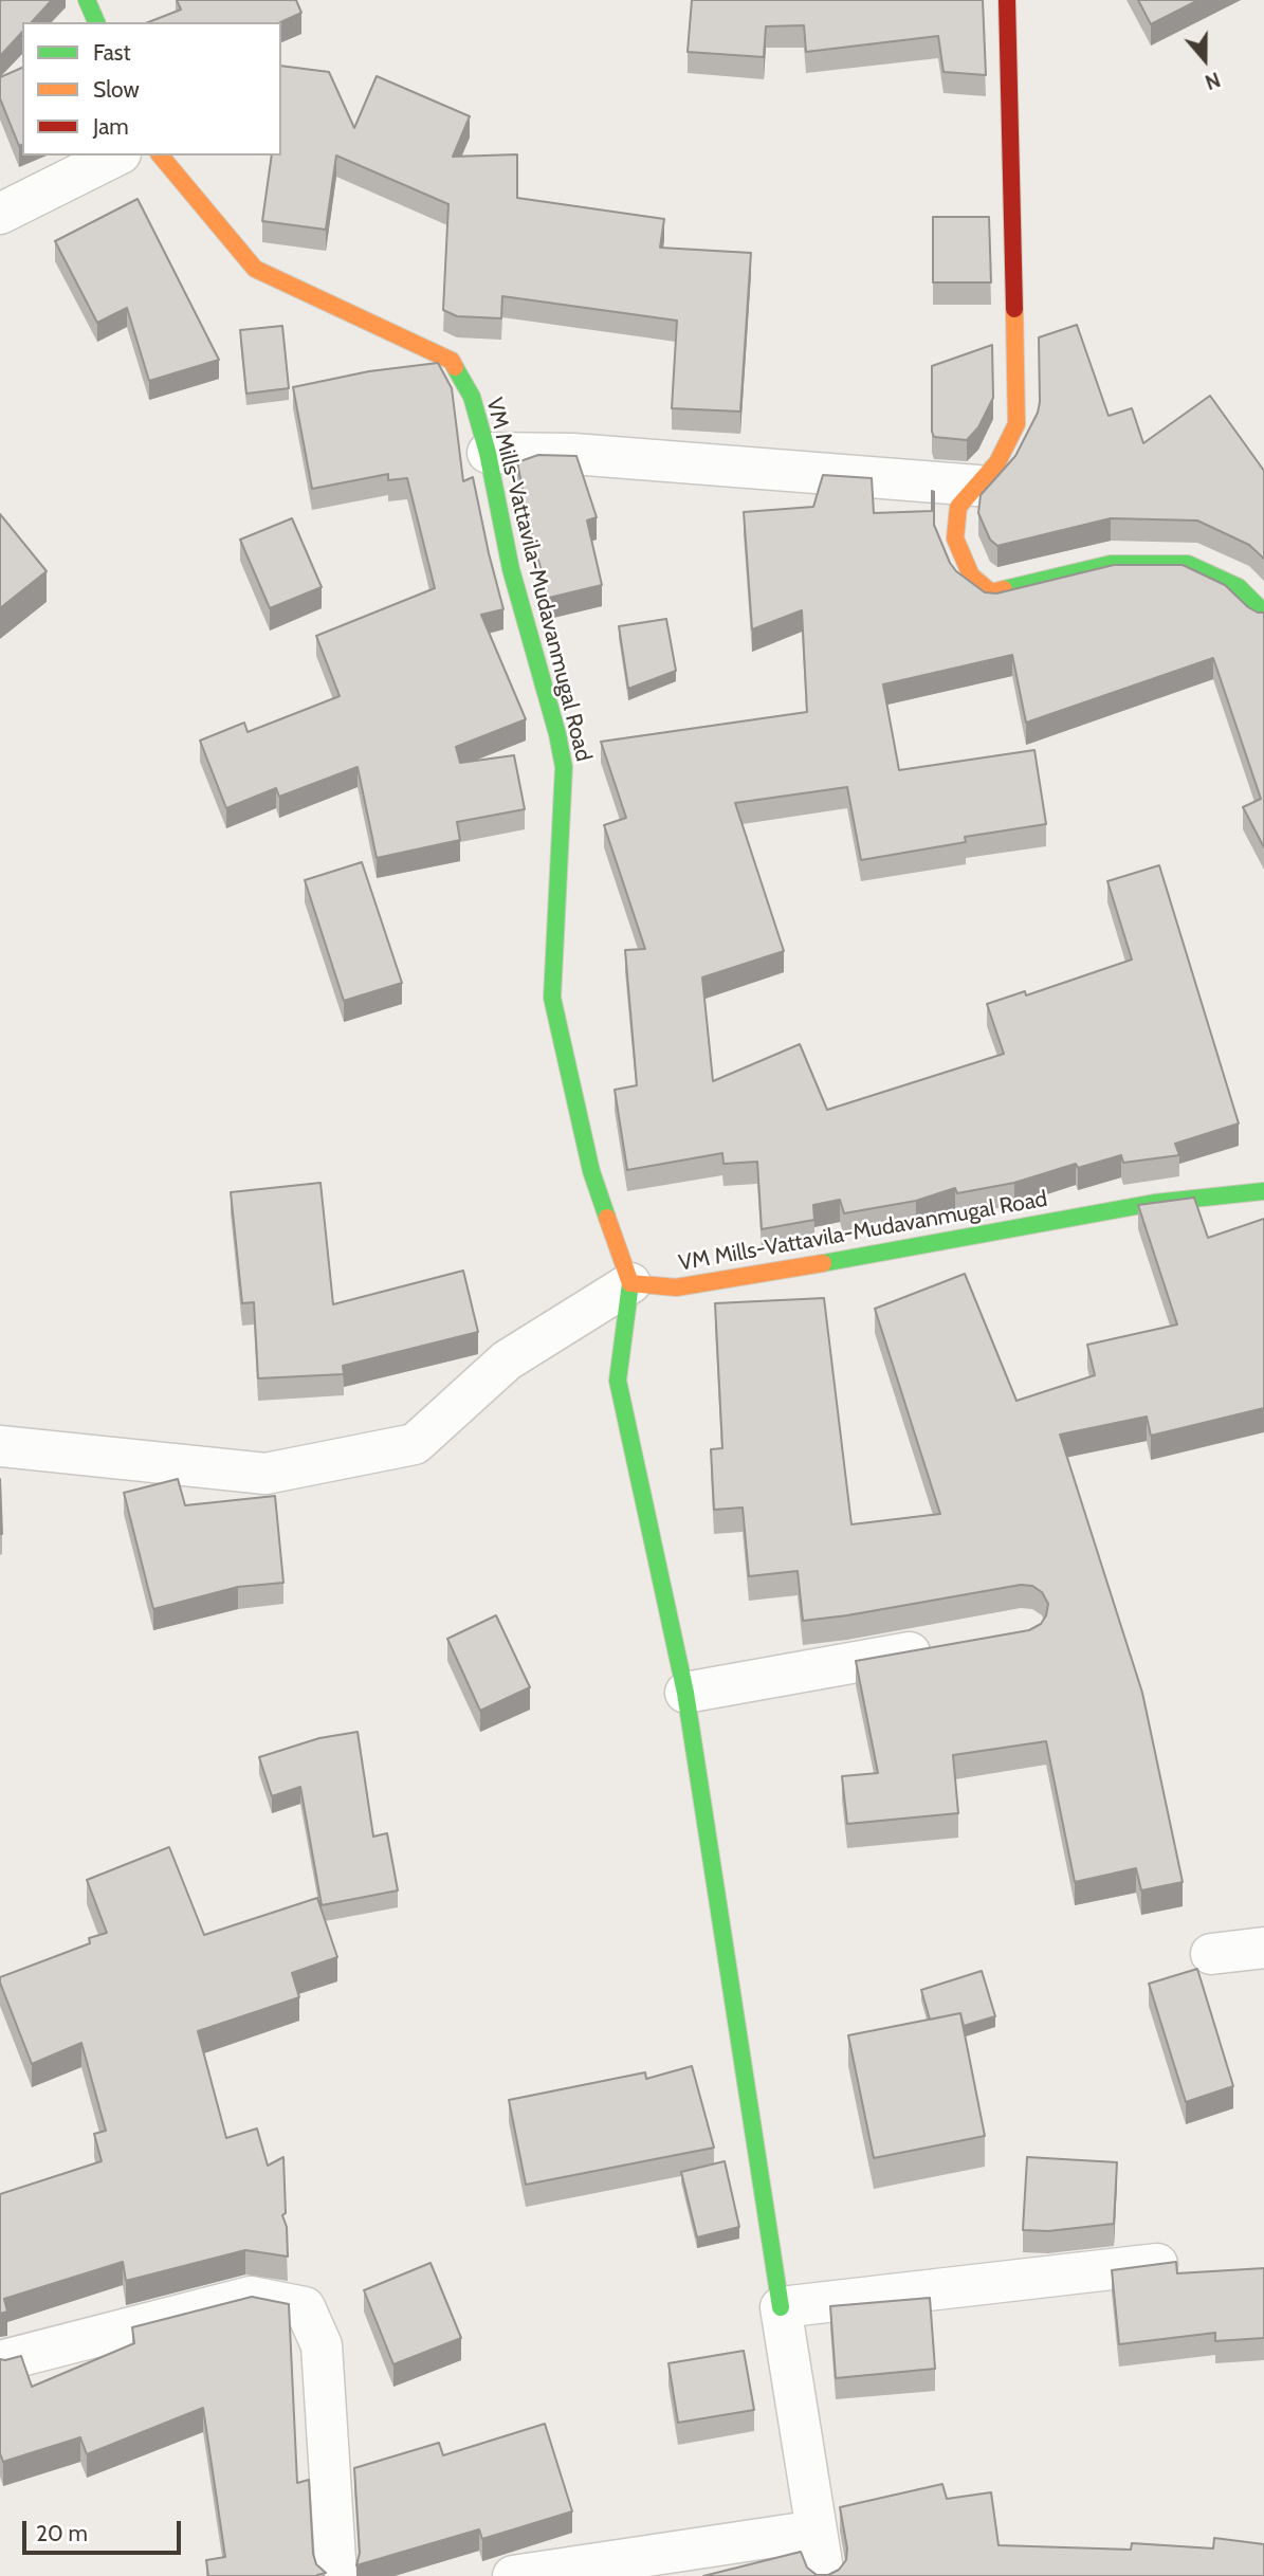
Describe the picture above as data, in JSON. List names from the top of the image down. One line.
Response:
{"streets":{"street":["VM Mills-Vattavila-Mudavanmugal Road"]},"legend":["Fast","Slow","Jam"],"scale_bar":"20 m","north":"bottom"}
